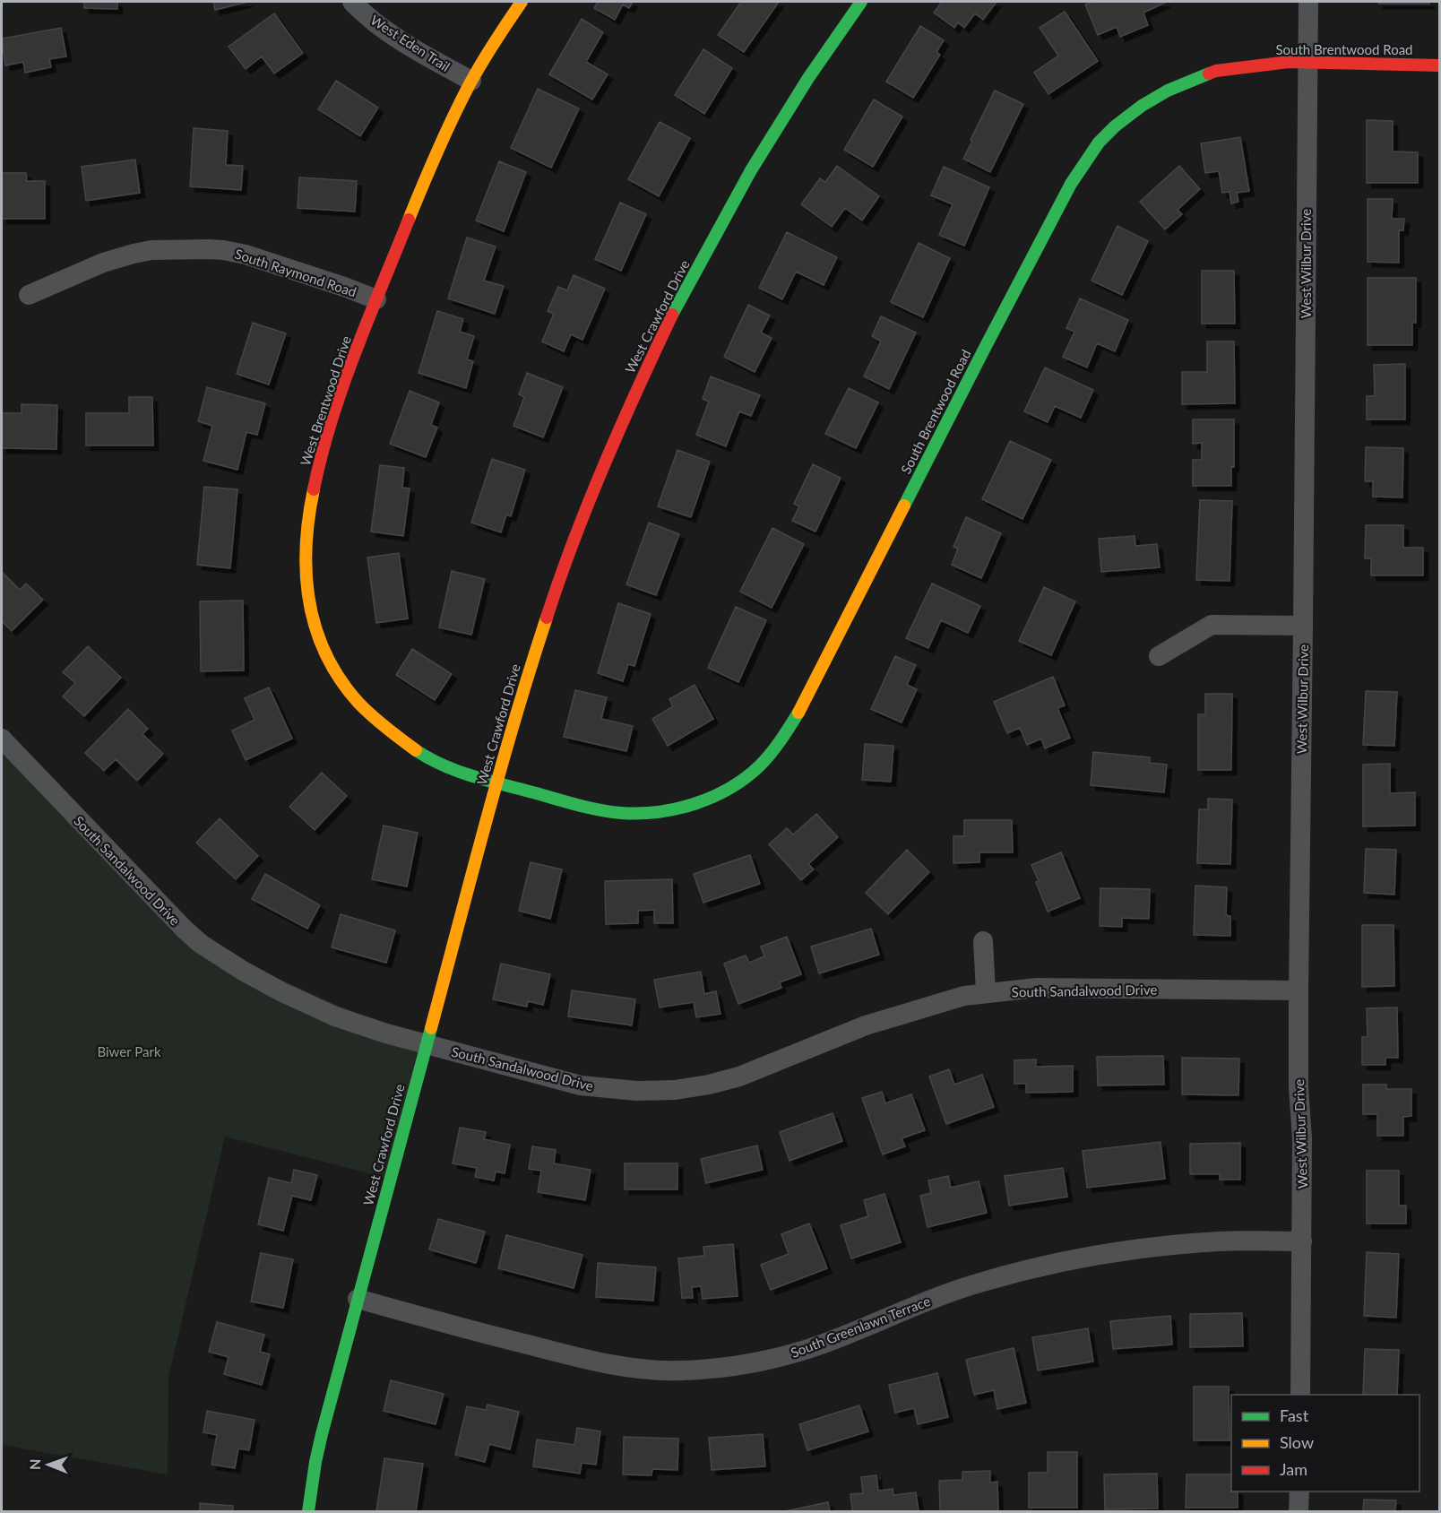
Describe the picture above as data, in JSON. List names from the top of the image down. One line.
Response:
{"streets":{"street":["West Eden Trail","South Brentwood Road","West Wilbur Drive","South Raymond Road","West Crawford Drive","West Brentwood Drive","South Sandalwood Drive","South Greenlawn Terrace"]},"crossings":[["West Eden Trail","West Brentwood Drive"],["South Brentwood Road","West Wilbur Drive"],["South Brentwood Road","West Crawford Drive"],["South Brentwood Road","West Brentwood Drive"],["West Wilbur Drive","South Sandalwood Drive"],["West Wilbur Drive","South Greenlawn Terrace"],["South Raymond Road","West Brentwood Drive"],["West Crawford Drive","West Brentwood Drive"],["West Crawford Drive","South Sandalwood Drive"],["West Crawford Drive","South Greenlawn Terrace"]],"parks":["Biwer Park"],"legend":["Fast","Slow","Jam"],"north":"left"}
